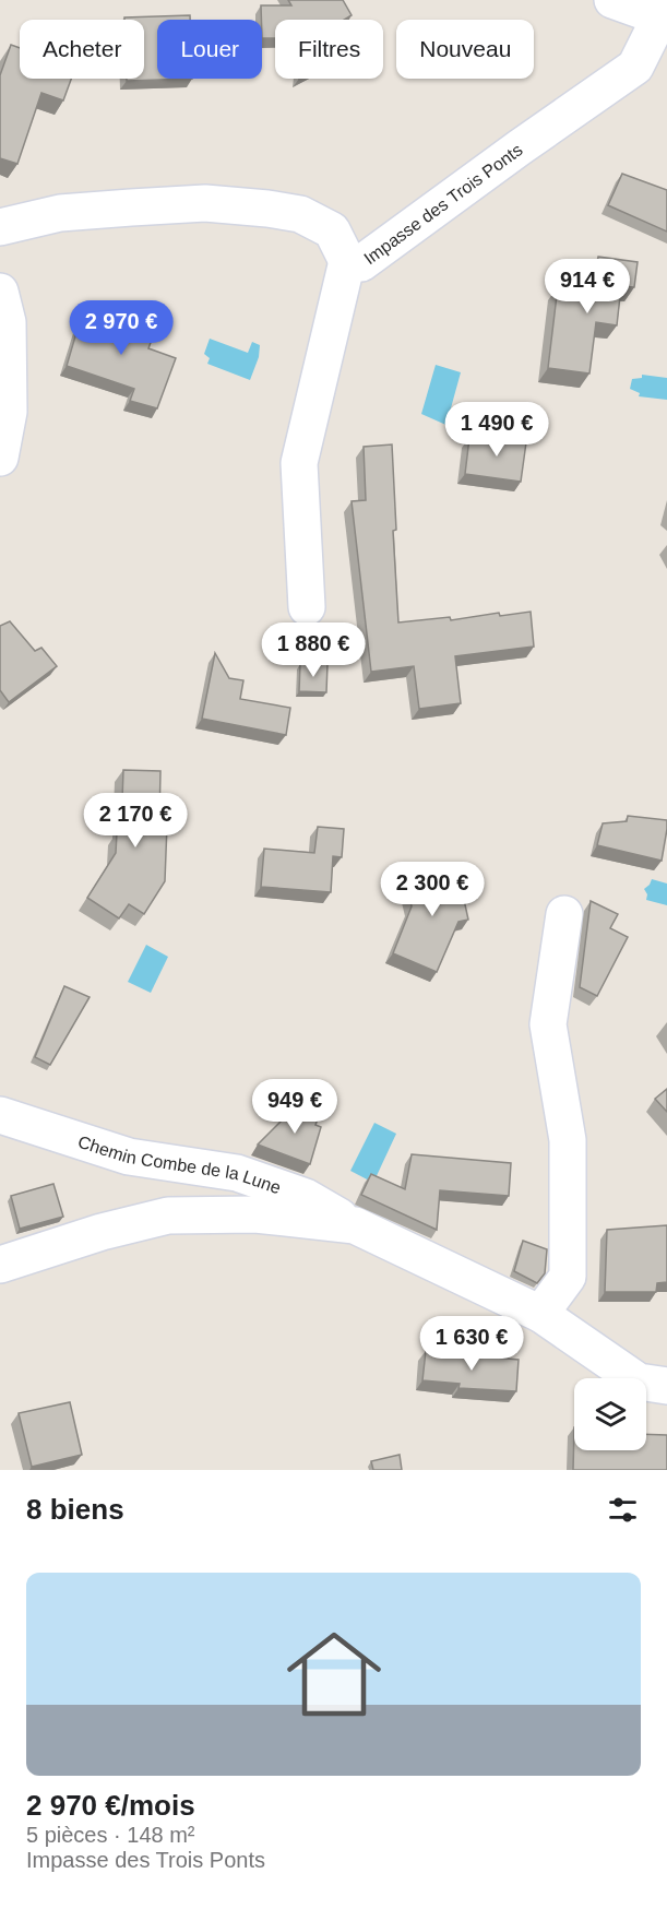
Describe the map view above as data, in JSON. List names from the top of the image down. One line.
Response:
{"streets":{"street":["Impasse des Trois Ponts","Chemin Combe de la Lune"]},"page":{"chip":["Acheter","Louer","Filtres","Nouveau"],"price":["914 €","2 970 €","1 490 €","1 880 €","2 170 €","2 300 €","949 €","1 630 €"],"heading":"8 biens","list":[{"name":"2 970 €/mois","note":"5 pièces · 148 m² · Impasse des Trois Ponts"}]}}
